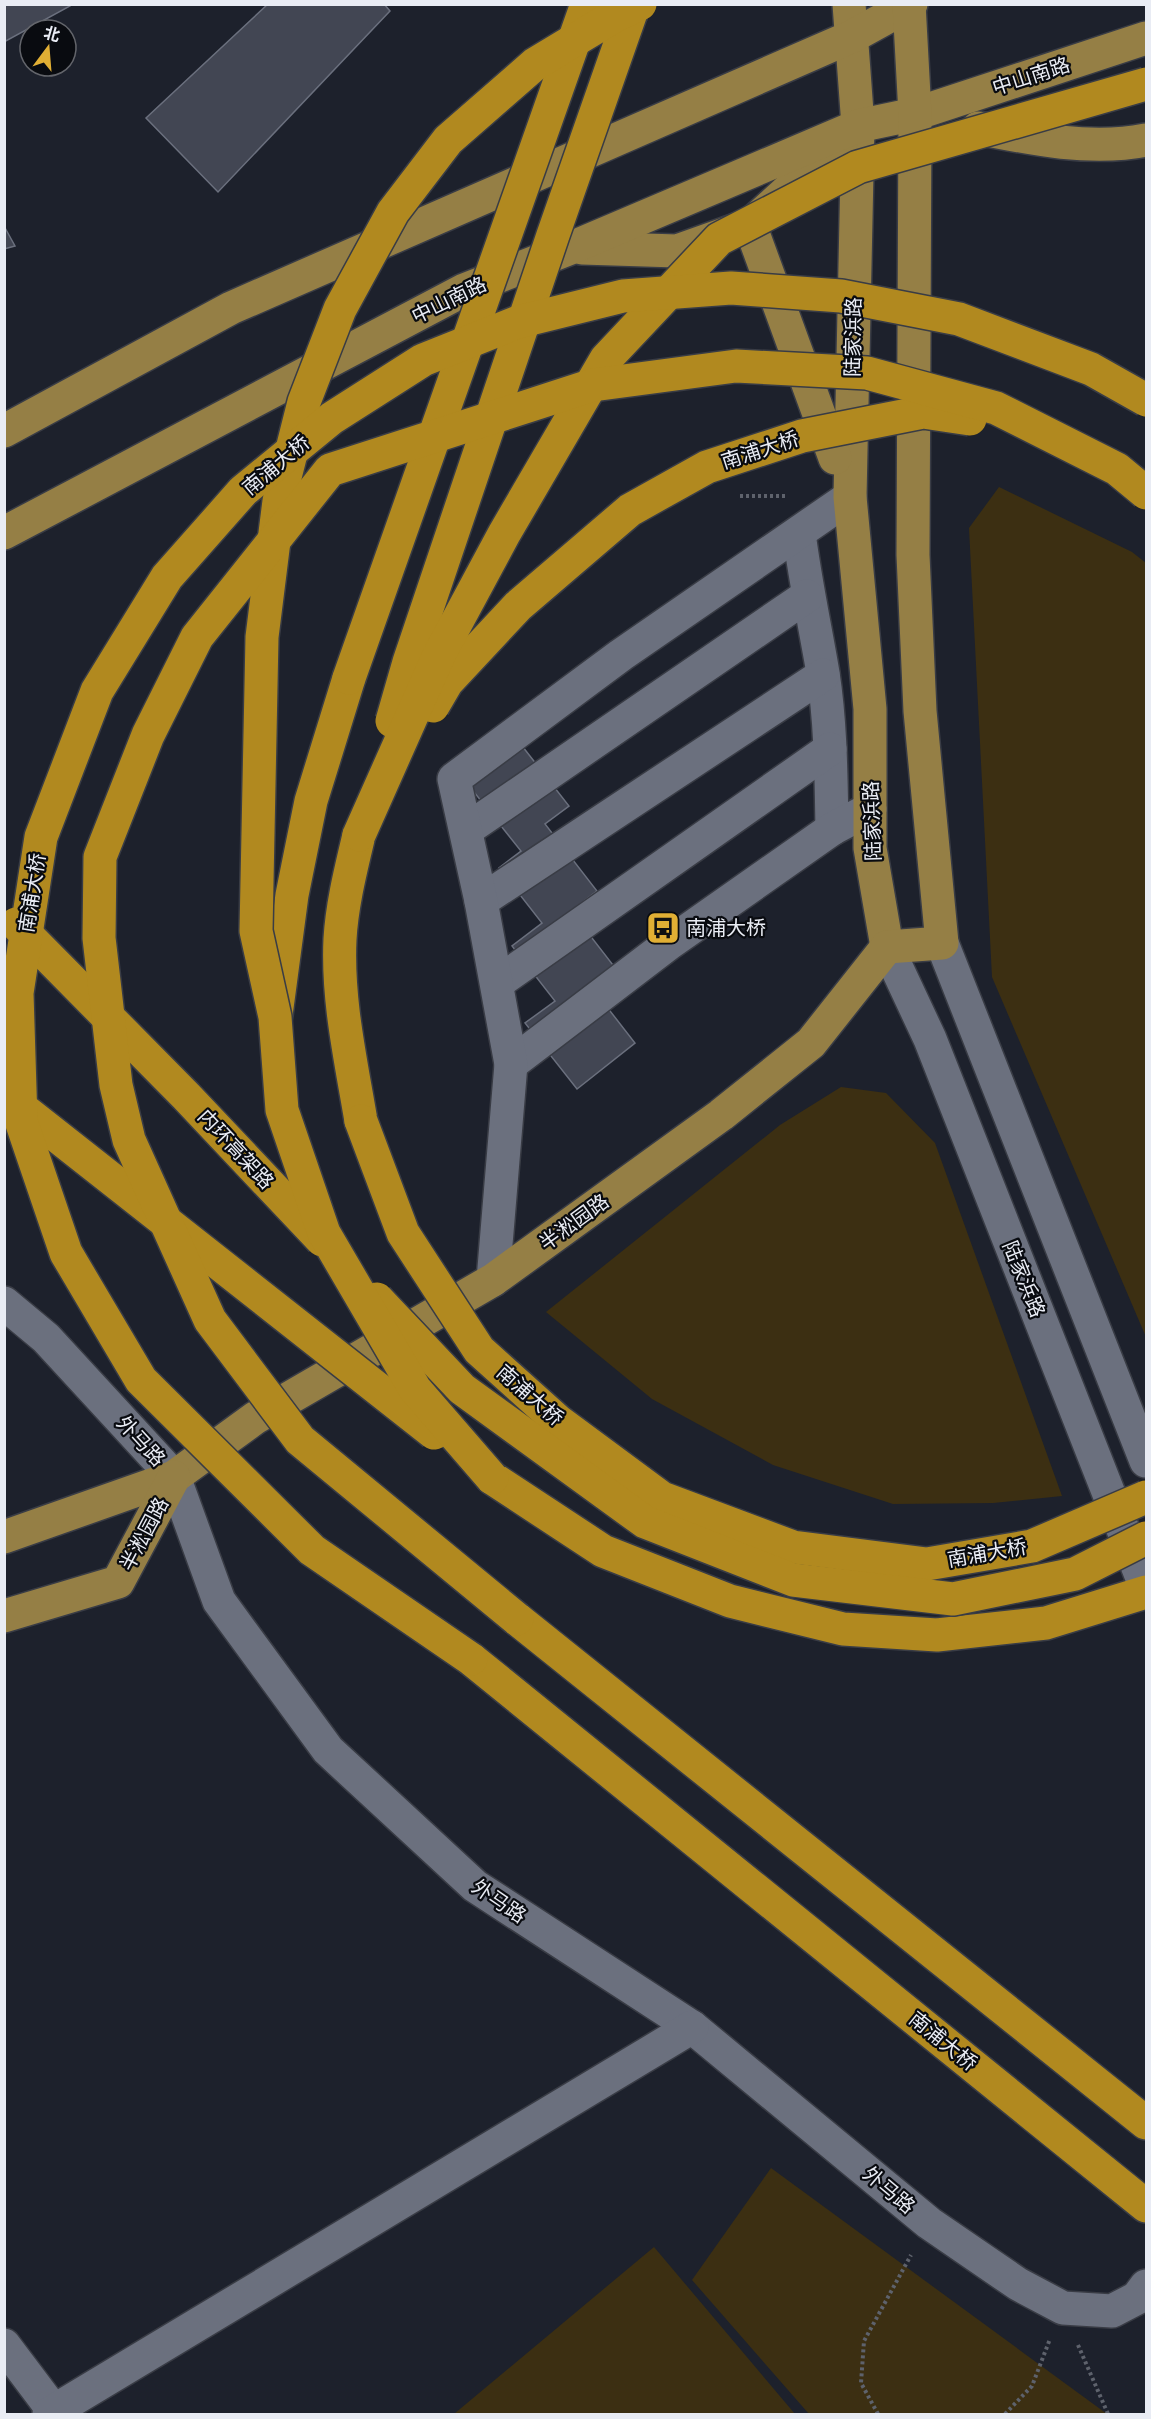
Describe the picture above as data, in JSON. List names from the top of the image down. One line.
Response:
{"streets":{"highway":["南浦大桥","内环高架路"],"main road":["中山南路","陆家浜路","半淞园路"],"street":["外马路"]},"crossings":[["中山南路","陆家浜路"],["陆家浜路","半淞园路"],["南浦大桥","内环高架路"],["半淞园路","外马路"]],"places":{"bus stop":["南浦大桥"]},"north":"top"}
